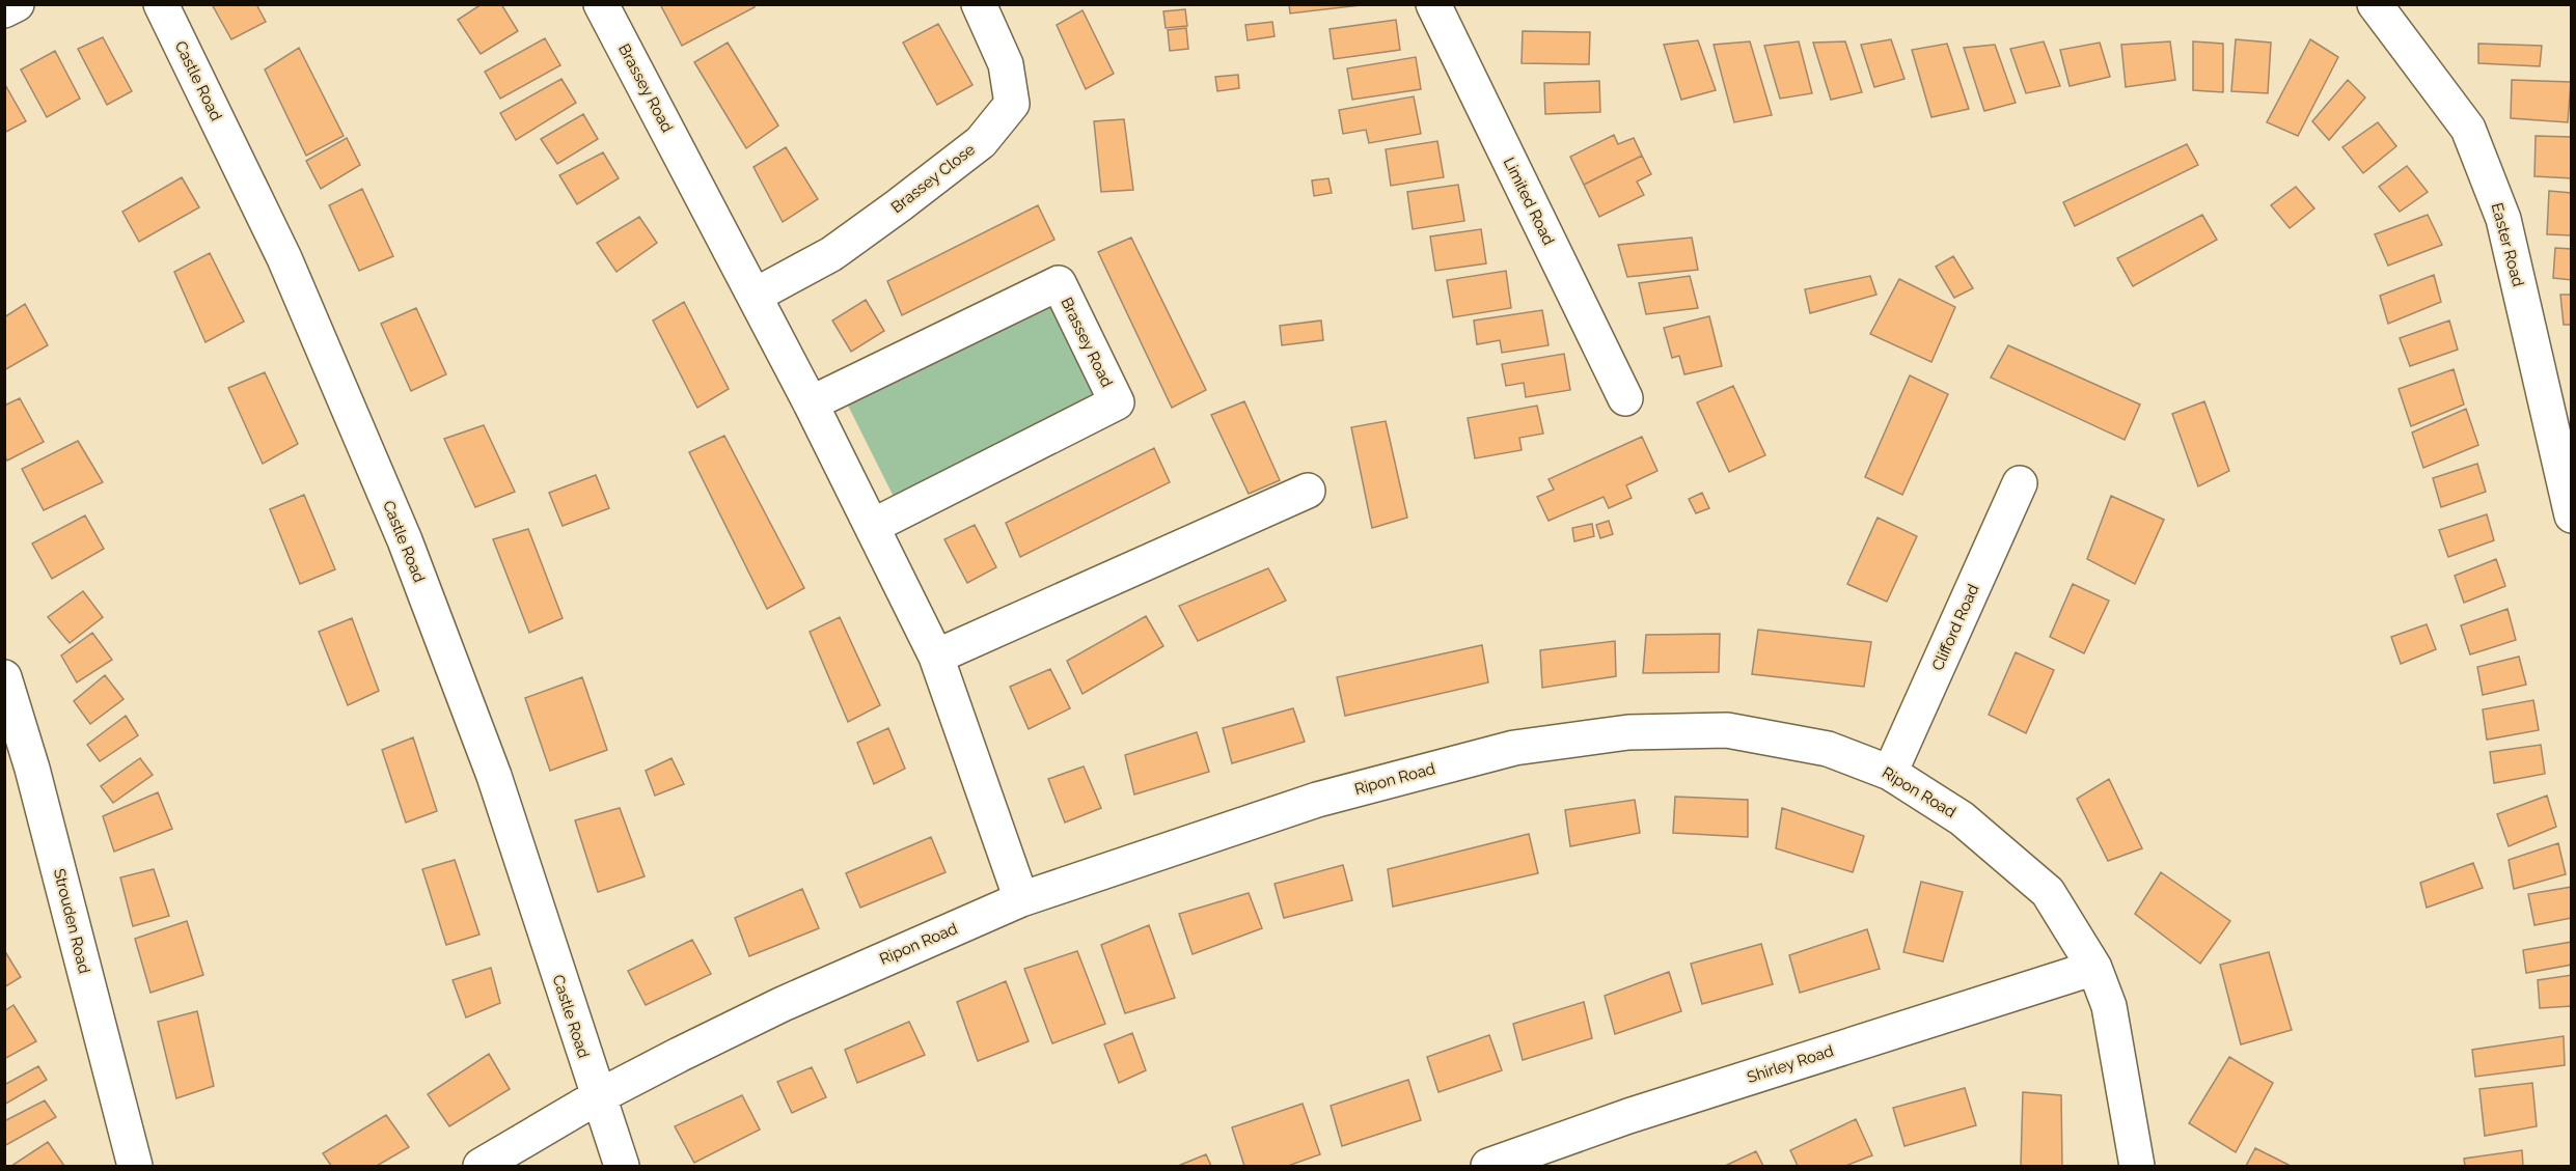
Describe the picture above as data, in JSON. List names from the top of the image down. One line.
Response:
{"streets":{"street":["Castle Road","Brassey Road","Brassey Close","Limited Road","Easter Road","Clifford Road","Ripon Road","Strouden Road","Shirley Road"]},"crossings":[["Castle Road","Ripon Road"],["Brassey Road","Brassey Close"],["Brassey Road","Ripon Road"],["Clifford Road","Ripon Road"],["Ripon Road","Shirley Road"]]}
